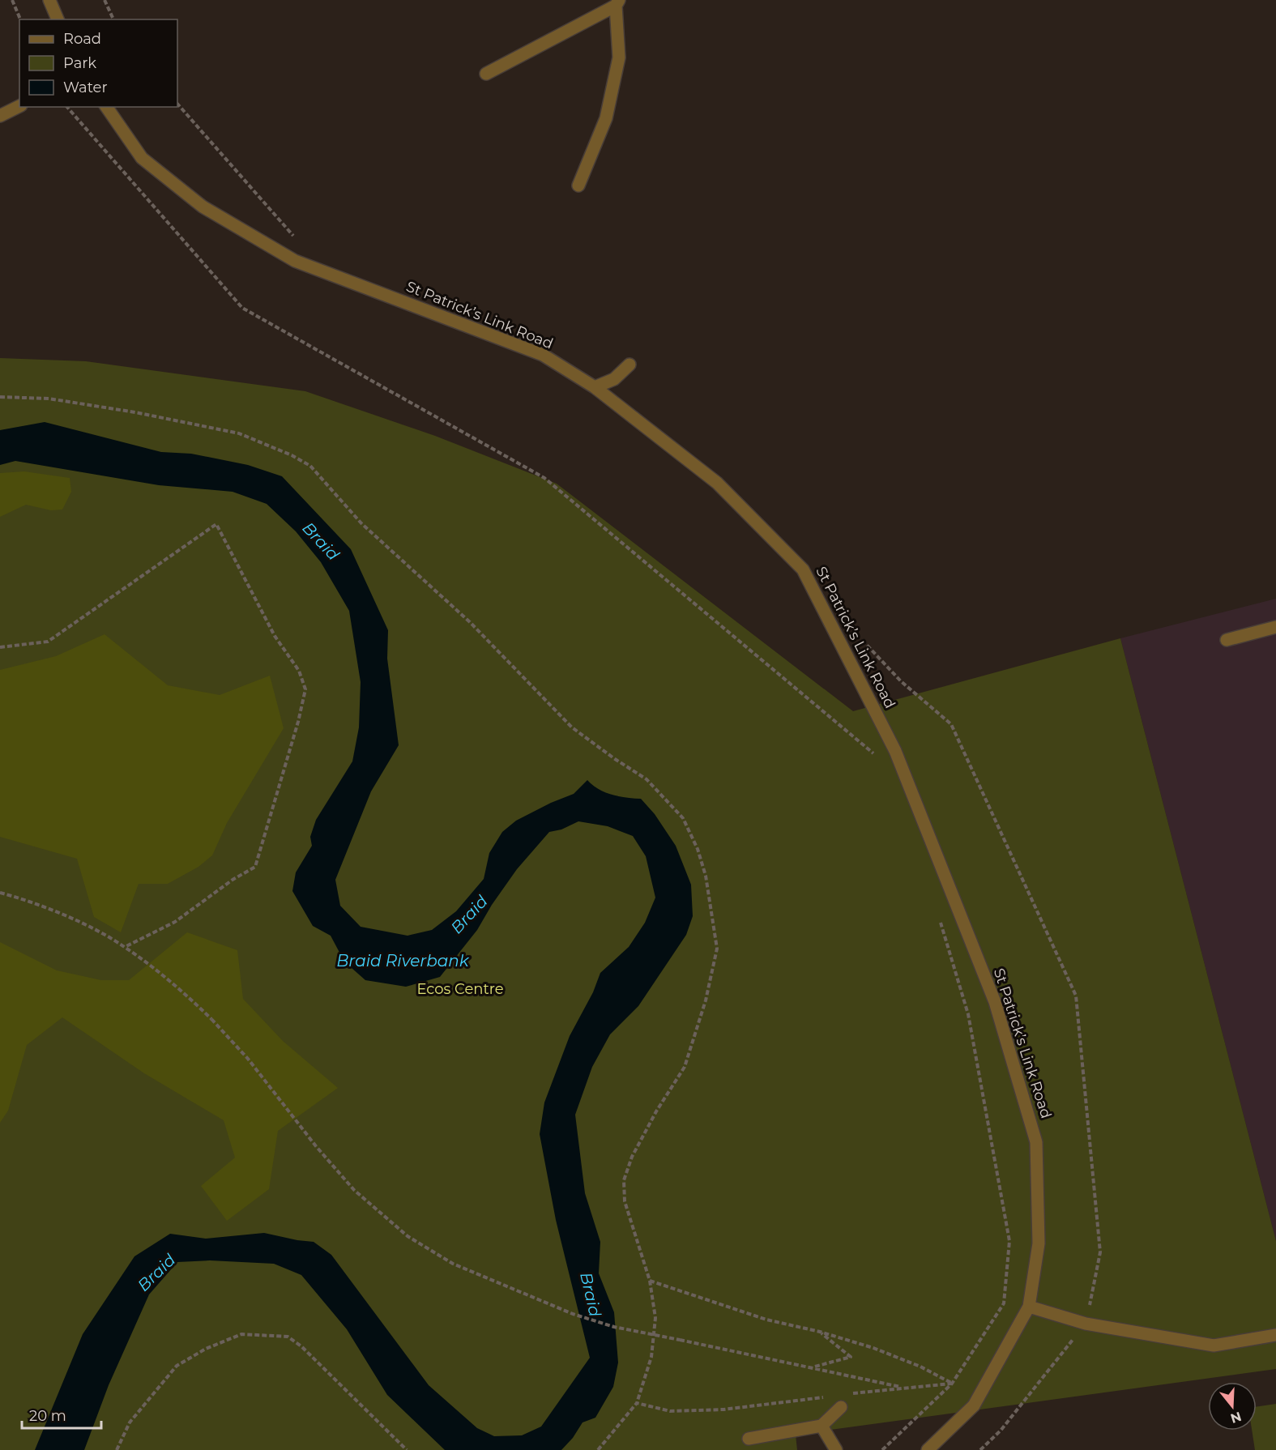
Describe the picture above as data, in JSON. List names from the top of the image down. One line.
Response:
{"streets":{"street":["St Patrick’s Link Road"]},"water":["Braid","Braid Riverbank"],"parks":["Ecos Centre"],"legend":["Road","Park","Water"],"scale_bar":"20 m","north":"bottom"}
